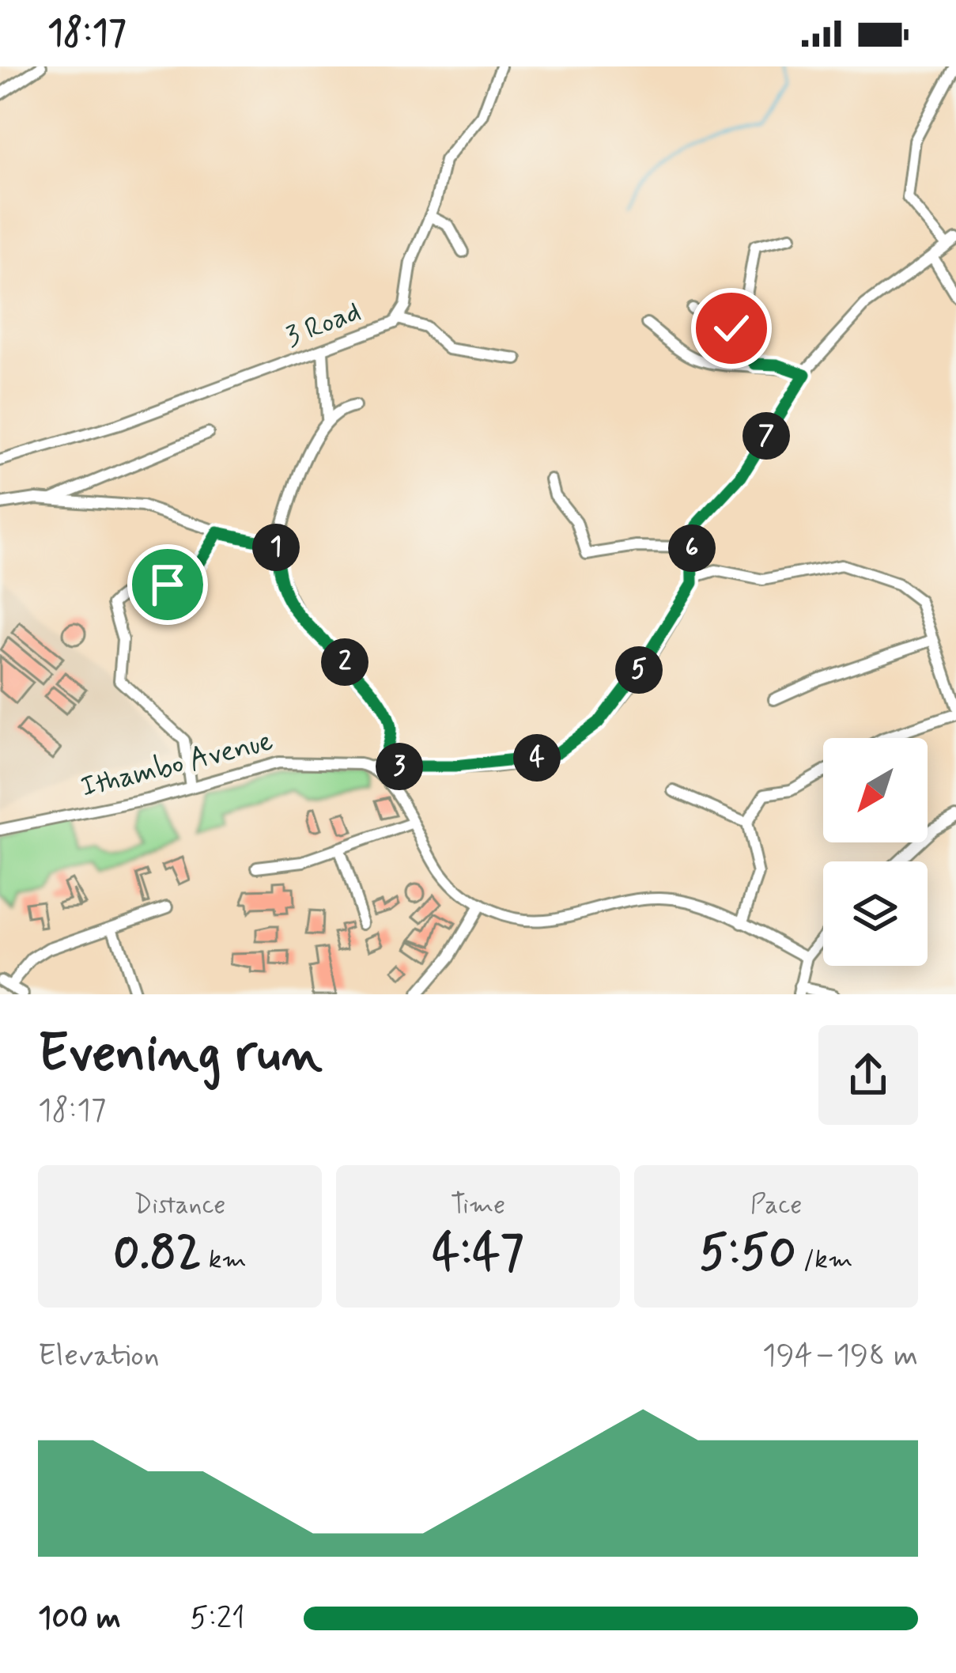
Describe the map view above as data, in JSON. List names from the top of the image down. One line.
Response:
{"streets":{"street":["3 Road","Ithambo Avenue"]},"north":"bottom left","page":{"status":"18:17","pins":["7","1","6","2","5","4","3"],"heading":["Evening run","18:17"],"stats":[["Distance","0.82 km"],["Time","4:47"],["Pace","5:50 /km"]],"chart":["Elevation","194–198 m"],"list":[{"name":"100 m","note":"5:21"}]}}
